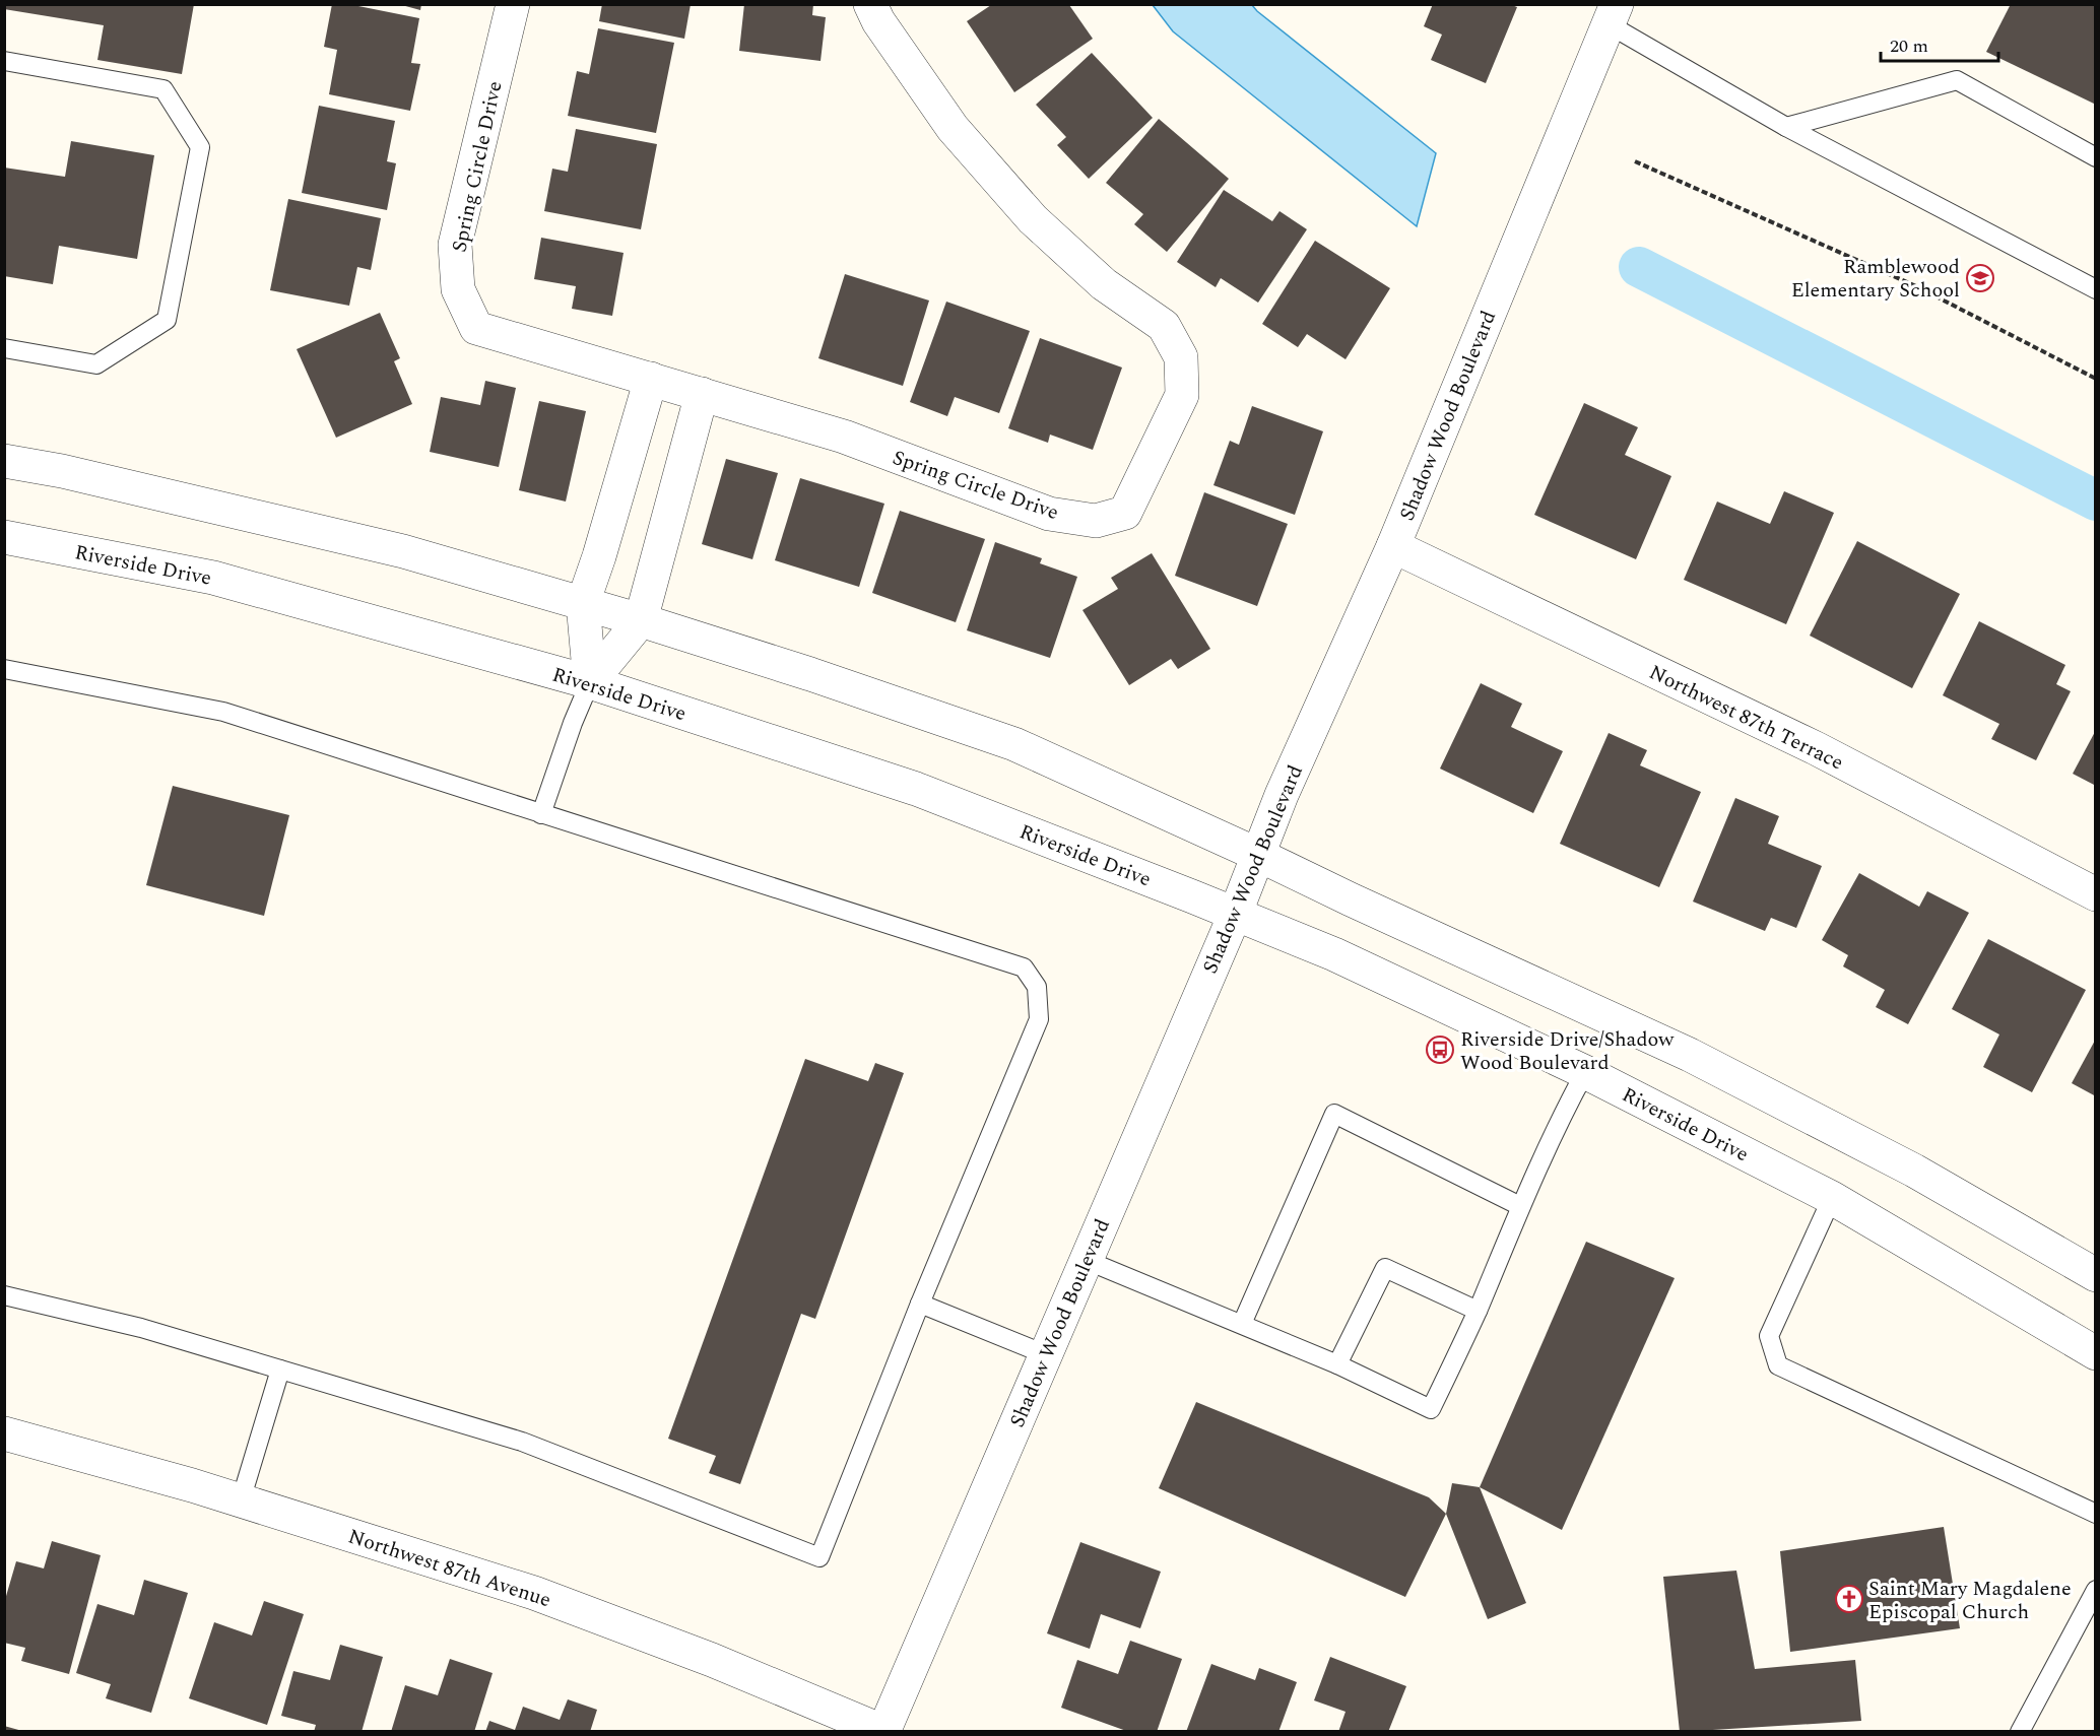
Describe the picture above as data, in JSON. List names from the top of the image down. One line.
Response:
{"streets":{"street":["Spring Circle Drive","Shadow Wood Boulevard","Riverside Drive","Northwest 87th Terrace","Northwest 87th Avenue"]},"crossings":[["Shadow Wood Boulevard","Riverside Drive"],["Shadow Wood Boulevard","Northwest 87th Terrace"],["Shadow Wood Boulevard","Northwest 87th Avenue"]],"places":{"school or university":["Ramblewood Elementary School"],"bus stop":["Riverside Drive/Shadow Wood Boulevard"],"church":["Saint Mary Magdalene Episcopal Church"]},"scale_bar":"20 m"}
